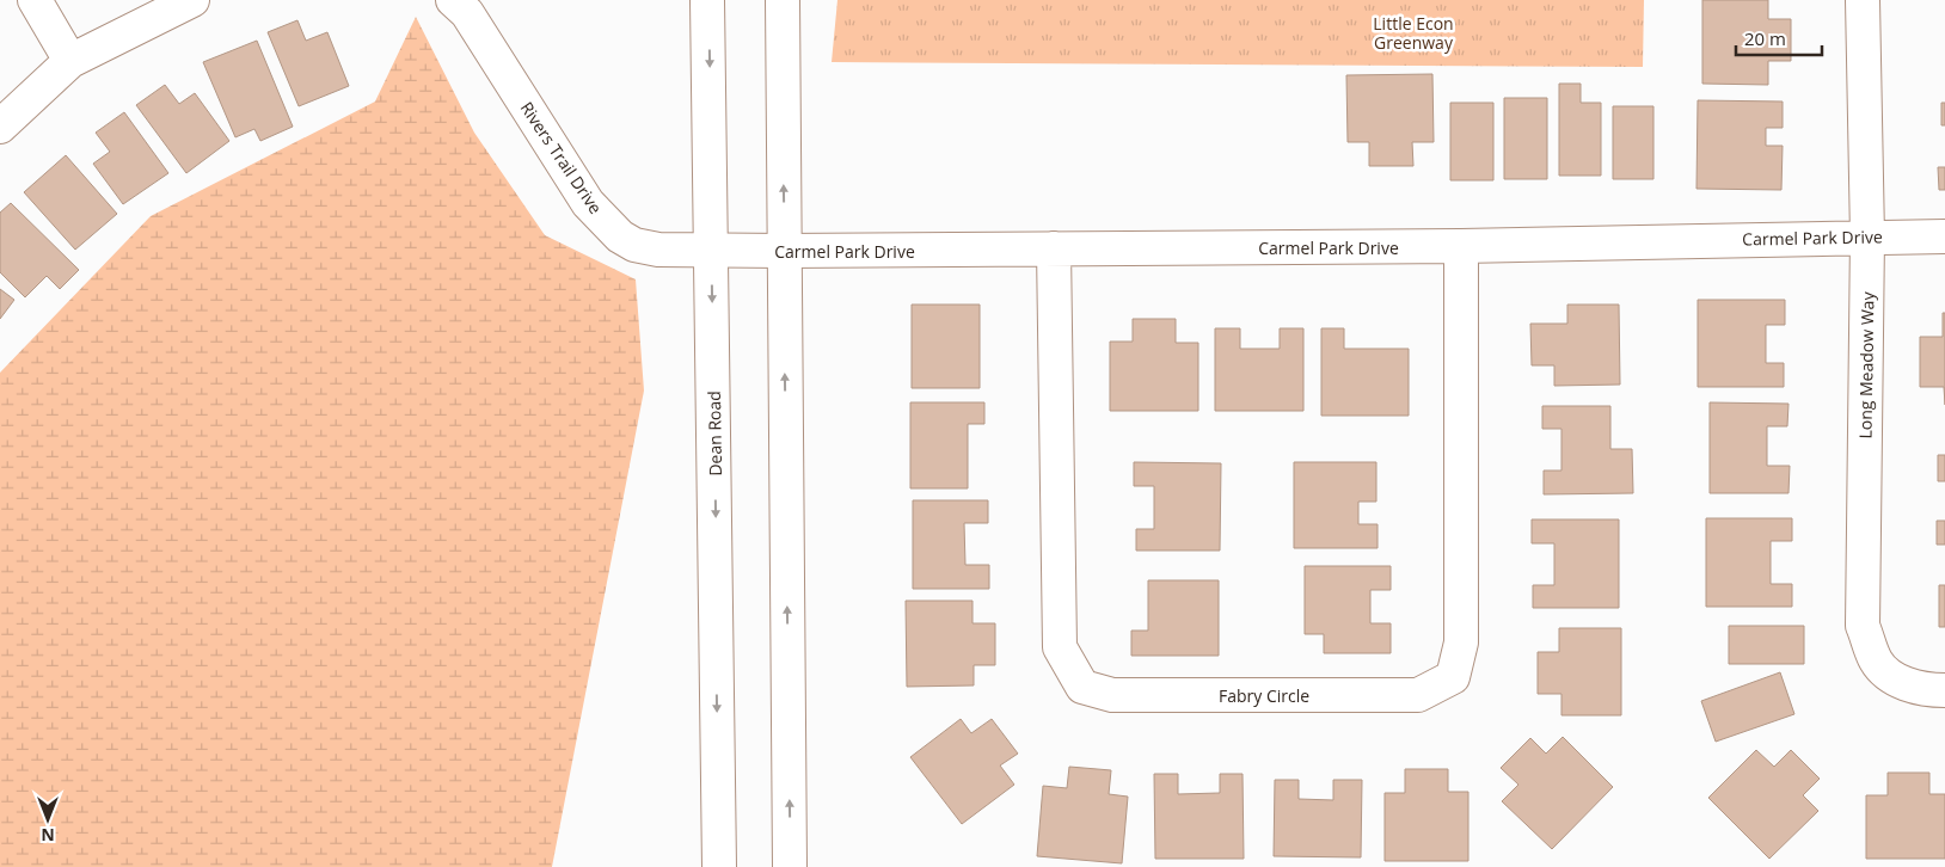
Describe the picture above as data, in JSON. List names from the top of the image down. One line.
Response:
{"streets":{"street":["Rivers Trail Drive","Carmel Park Drive","Long Meadow Way","Dean Road","Fabry Circle"]},"crossings":[["Rivers Trail Drive","Carmel Park Drive"],["Rivers Trail Drive","Dean Road"],["Carmel Park Drive","Long Meadow Way"],["Carmel Park Drive","Dean Road"],["Carmel Park Drive","Fabry Circle"]],"parks":["Little Econ Greenway"],"scale_bar":"20 m","north":"bottom"}
